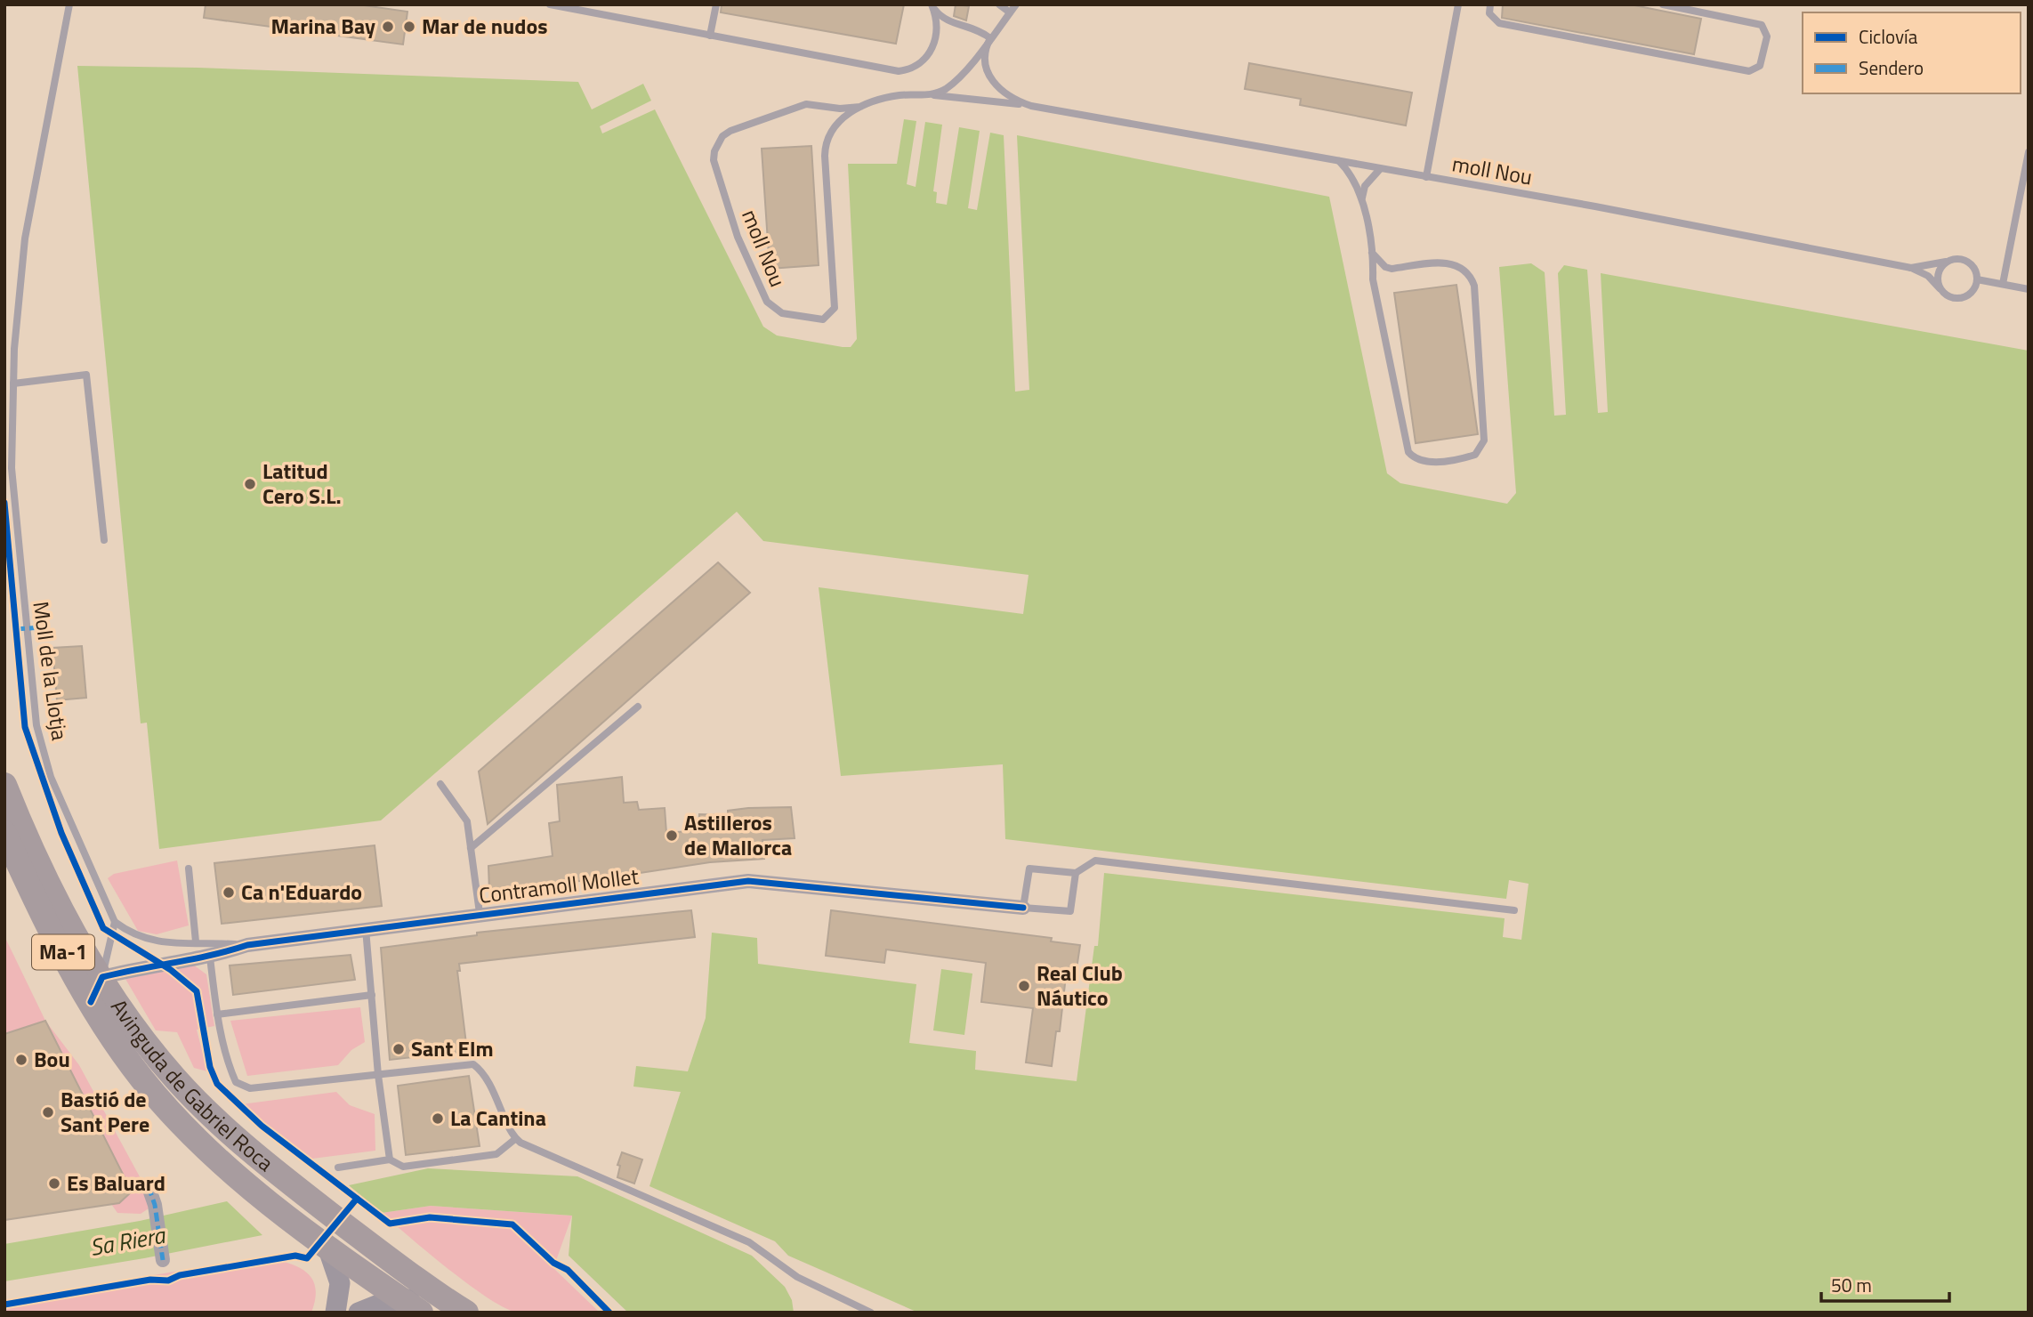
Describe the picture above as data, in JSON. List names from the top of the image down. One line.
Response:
{"streets":{"highway":["Ma-1","Avinguda de Gabriel Roca"],"street":["Contramoll Mollet"],"lane":["moll Nou","Moll de la Llotja"]},"crossings":[["Contramoll Mollet","Avinguda de Gabriel Roca"]],"water":["Sa Riera"],"places":["Marina Bay","Mar de nudos","Latitud Cero S.L.","Astilleros de Mallorca","Ca n'Eduardo","Real Club Náutico","Sant Elm","Bou","Bastió de Sant Pere","La Cantina","Es Baluard"],"legend":["Ciclovía","Sendero"],"scale_bar":"50 m"}
